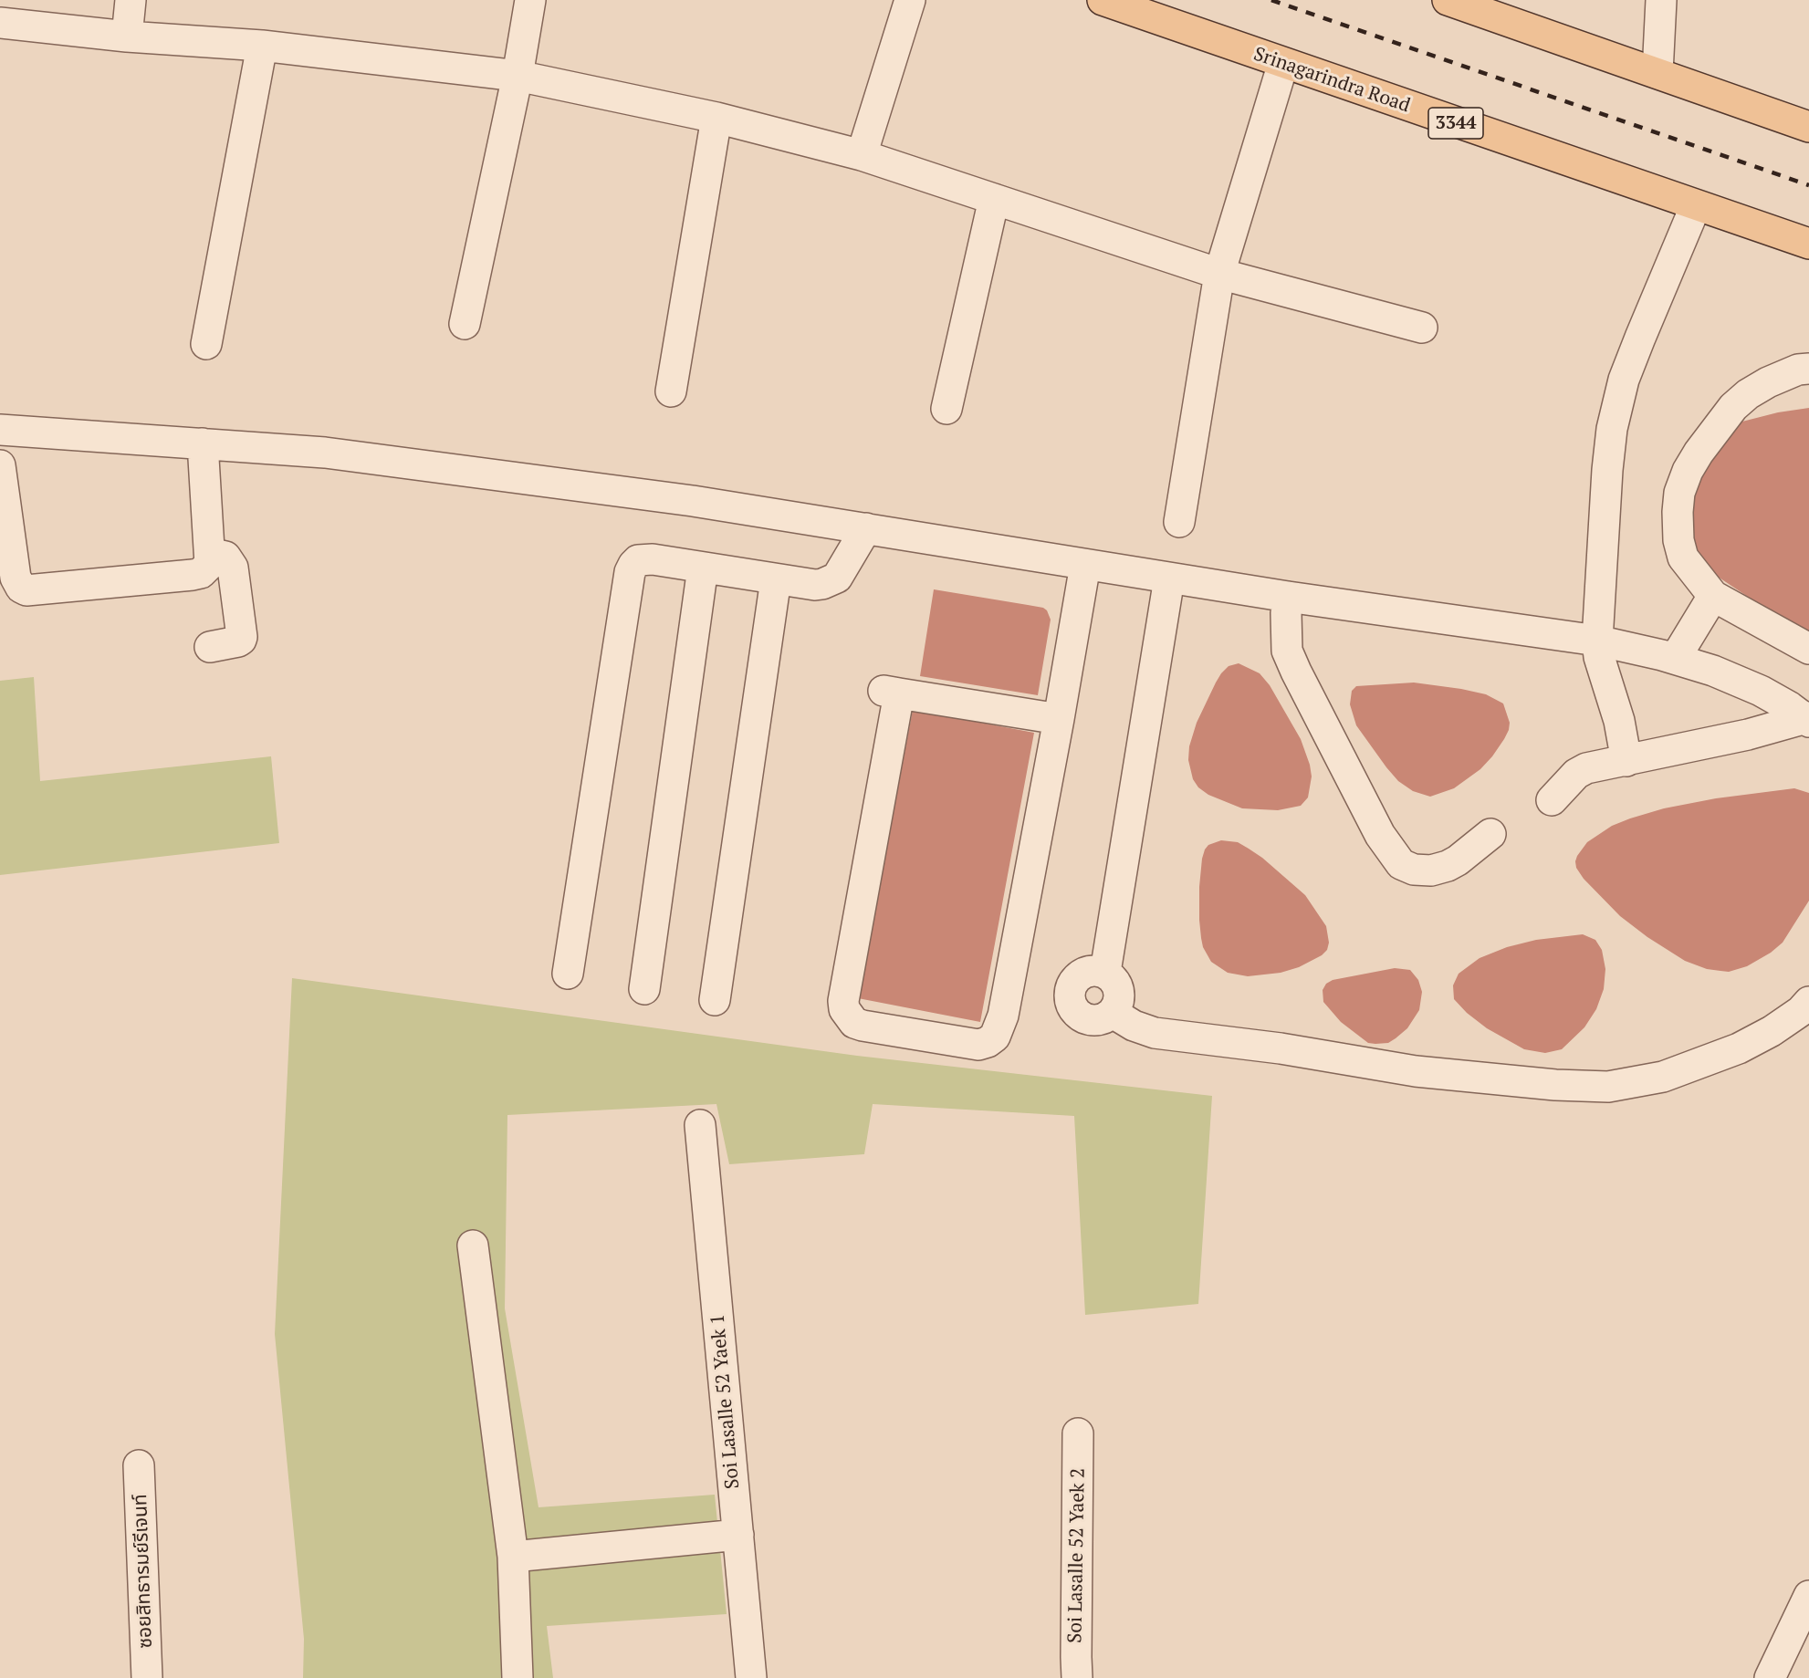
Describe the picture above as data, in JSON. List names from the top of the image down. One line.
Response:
{"streets":{"main road":["Srinagarindra Road","3344"],"street":["Soi Lasalle 52 Yaek 1","Soi Lasalle 52 Yaek 2","ซอยสิทธารมย์รีเจนท์"]}}
